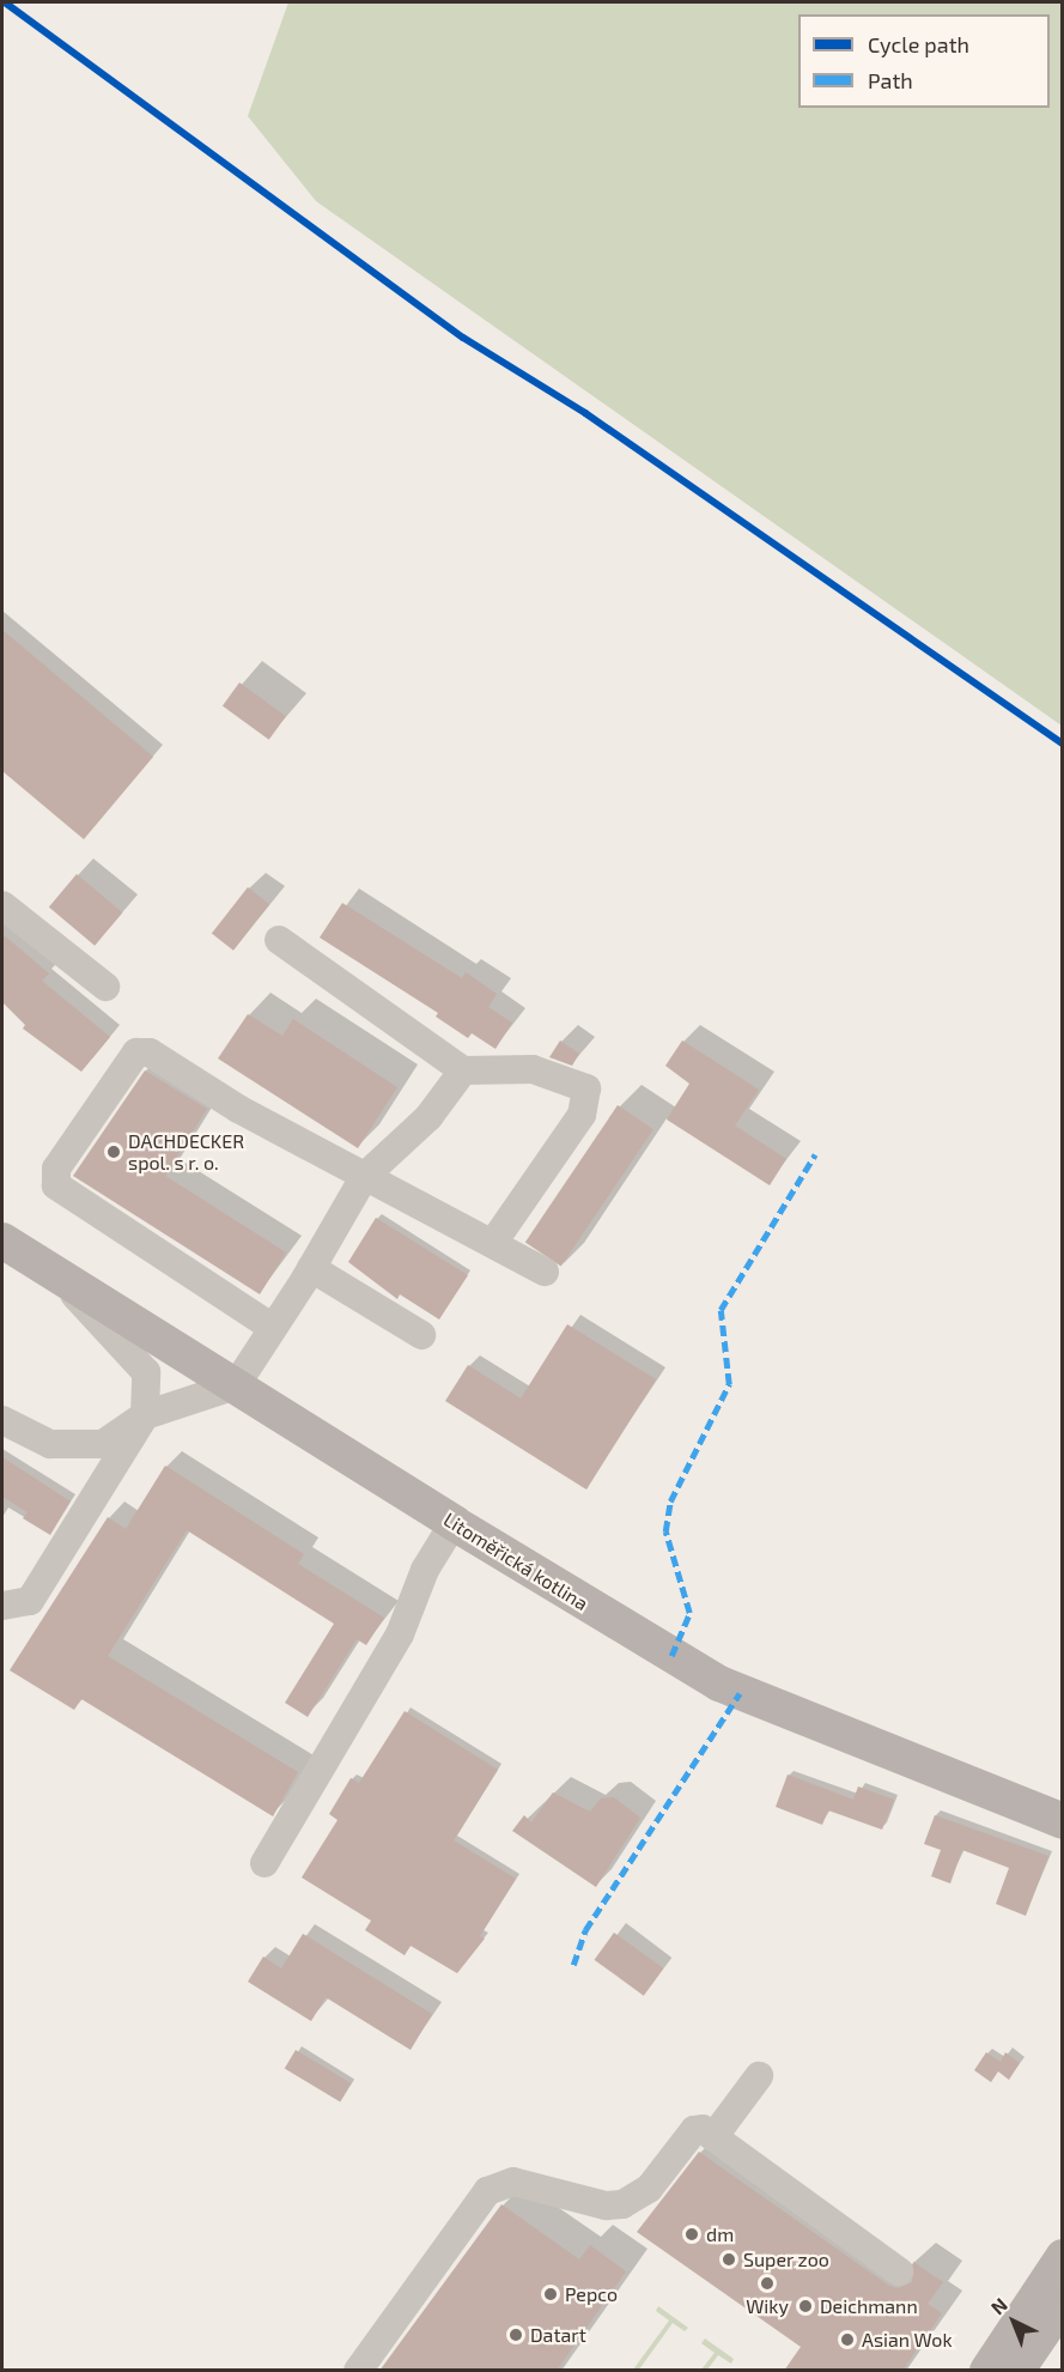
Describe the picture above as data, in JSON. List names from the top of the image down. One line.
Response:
{"streets":{"main road":["Litoměřická kotlina"]},"places":["DACHDECKER spol. s r. o.","dm","Super zoo","Wiky","Pepco","Deichmann","Datart","Asian Wok"],"legend":["Cycle path","Path"],"north":"top left"}
